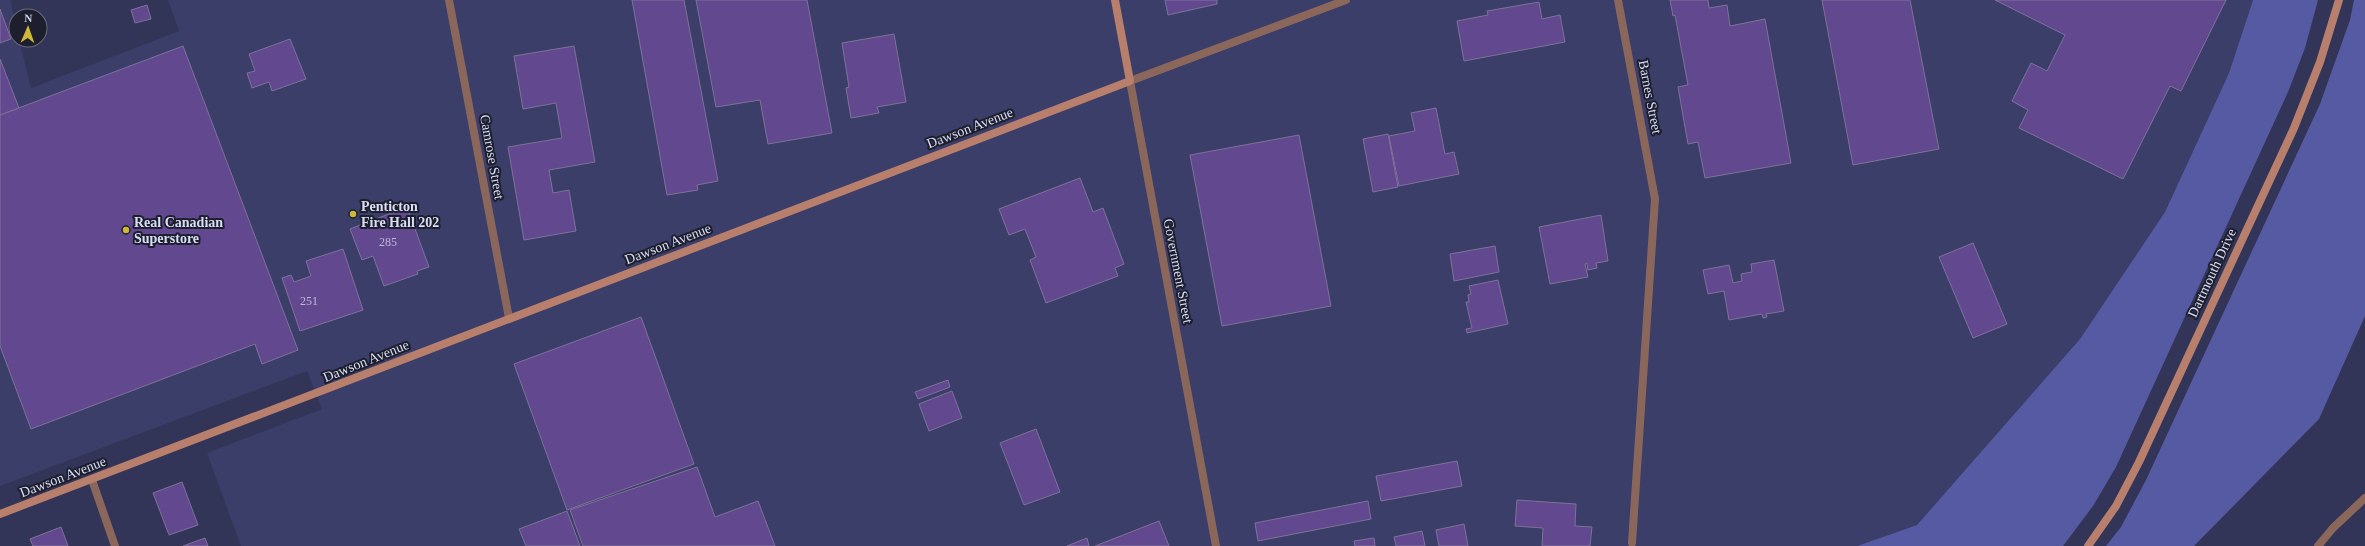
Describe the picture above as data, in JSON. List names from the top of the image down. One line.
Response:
{"streets":{"street":["Barnes Street","Dawson Avenue","Camrose Street","Government Street","Dartmouth Drive"]},"crossings":[["Dawson Avenue","Camrose Street"],["Dawson Avenue","Government Street"]],"places":["Penticton Fire Hall 202","Real Canadian Superstore"],"house_numbers":["285","251"],"north":"top"}
